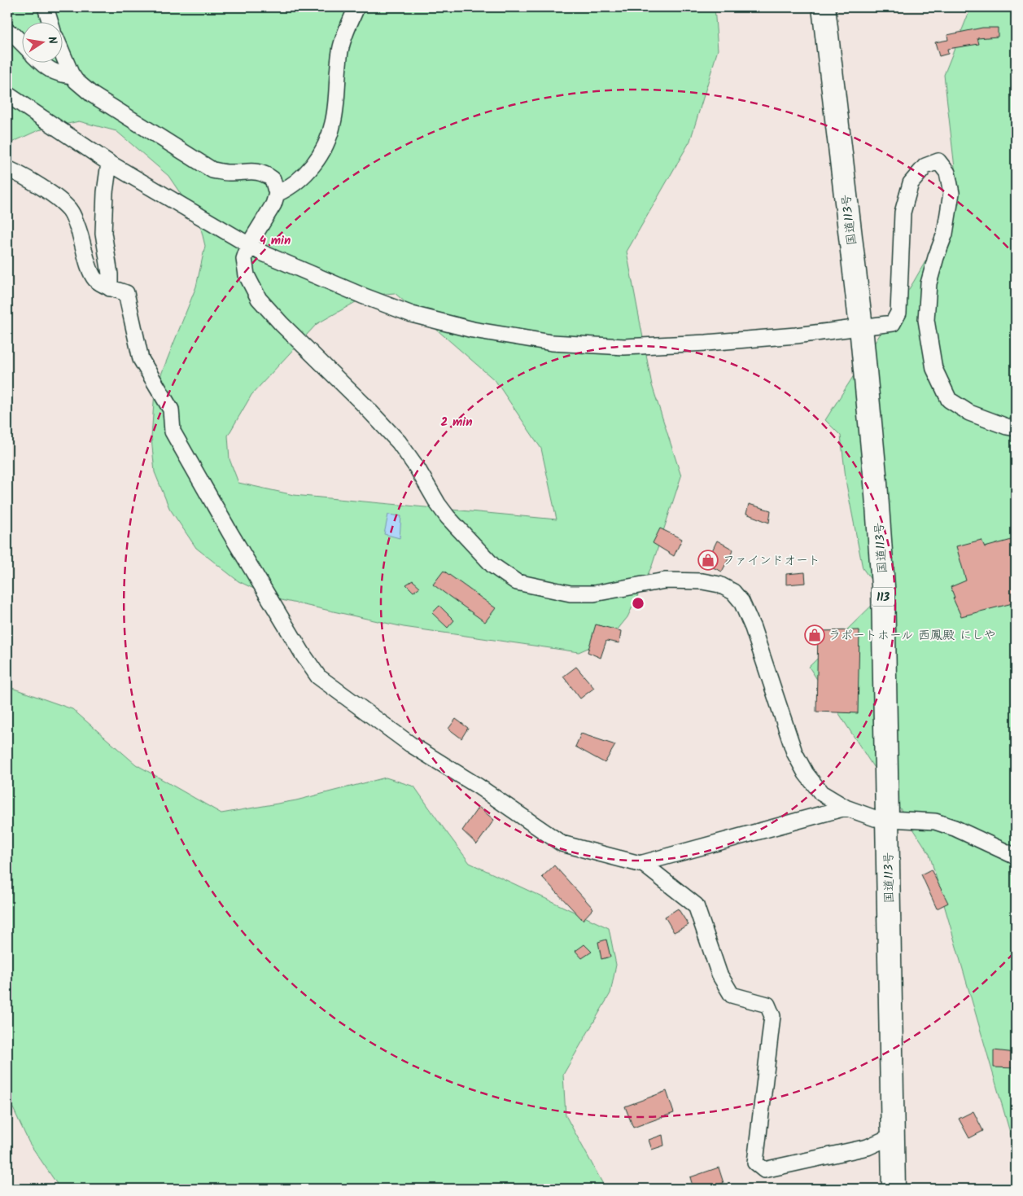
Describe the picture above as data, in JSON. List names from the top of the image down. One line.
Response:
{"streets":{"highway":["国道113号","113"]},"places":{"shop":["ファインドオート","ラポートホール 西鳳殿 にしや"]},"north":"right","rings":["4 min","2 min"]}
